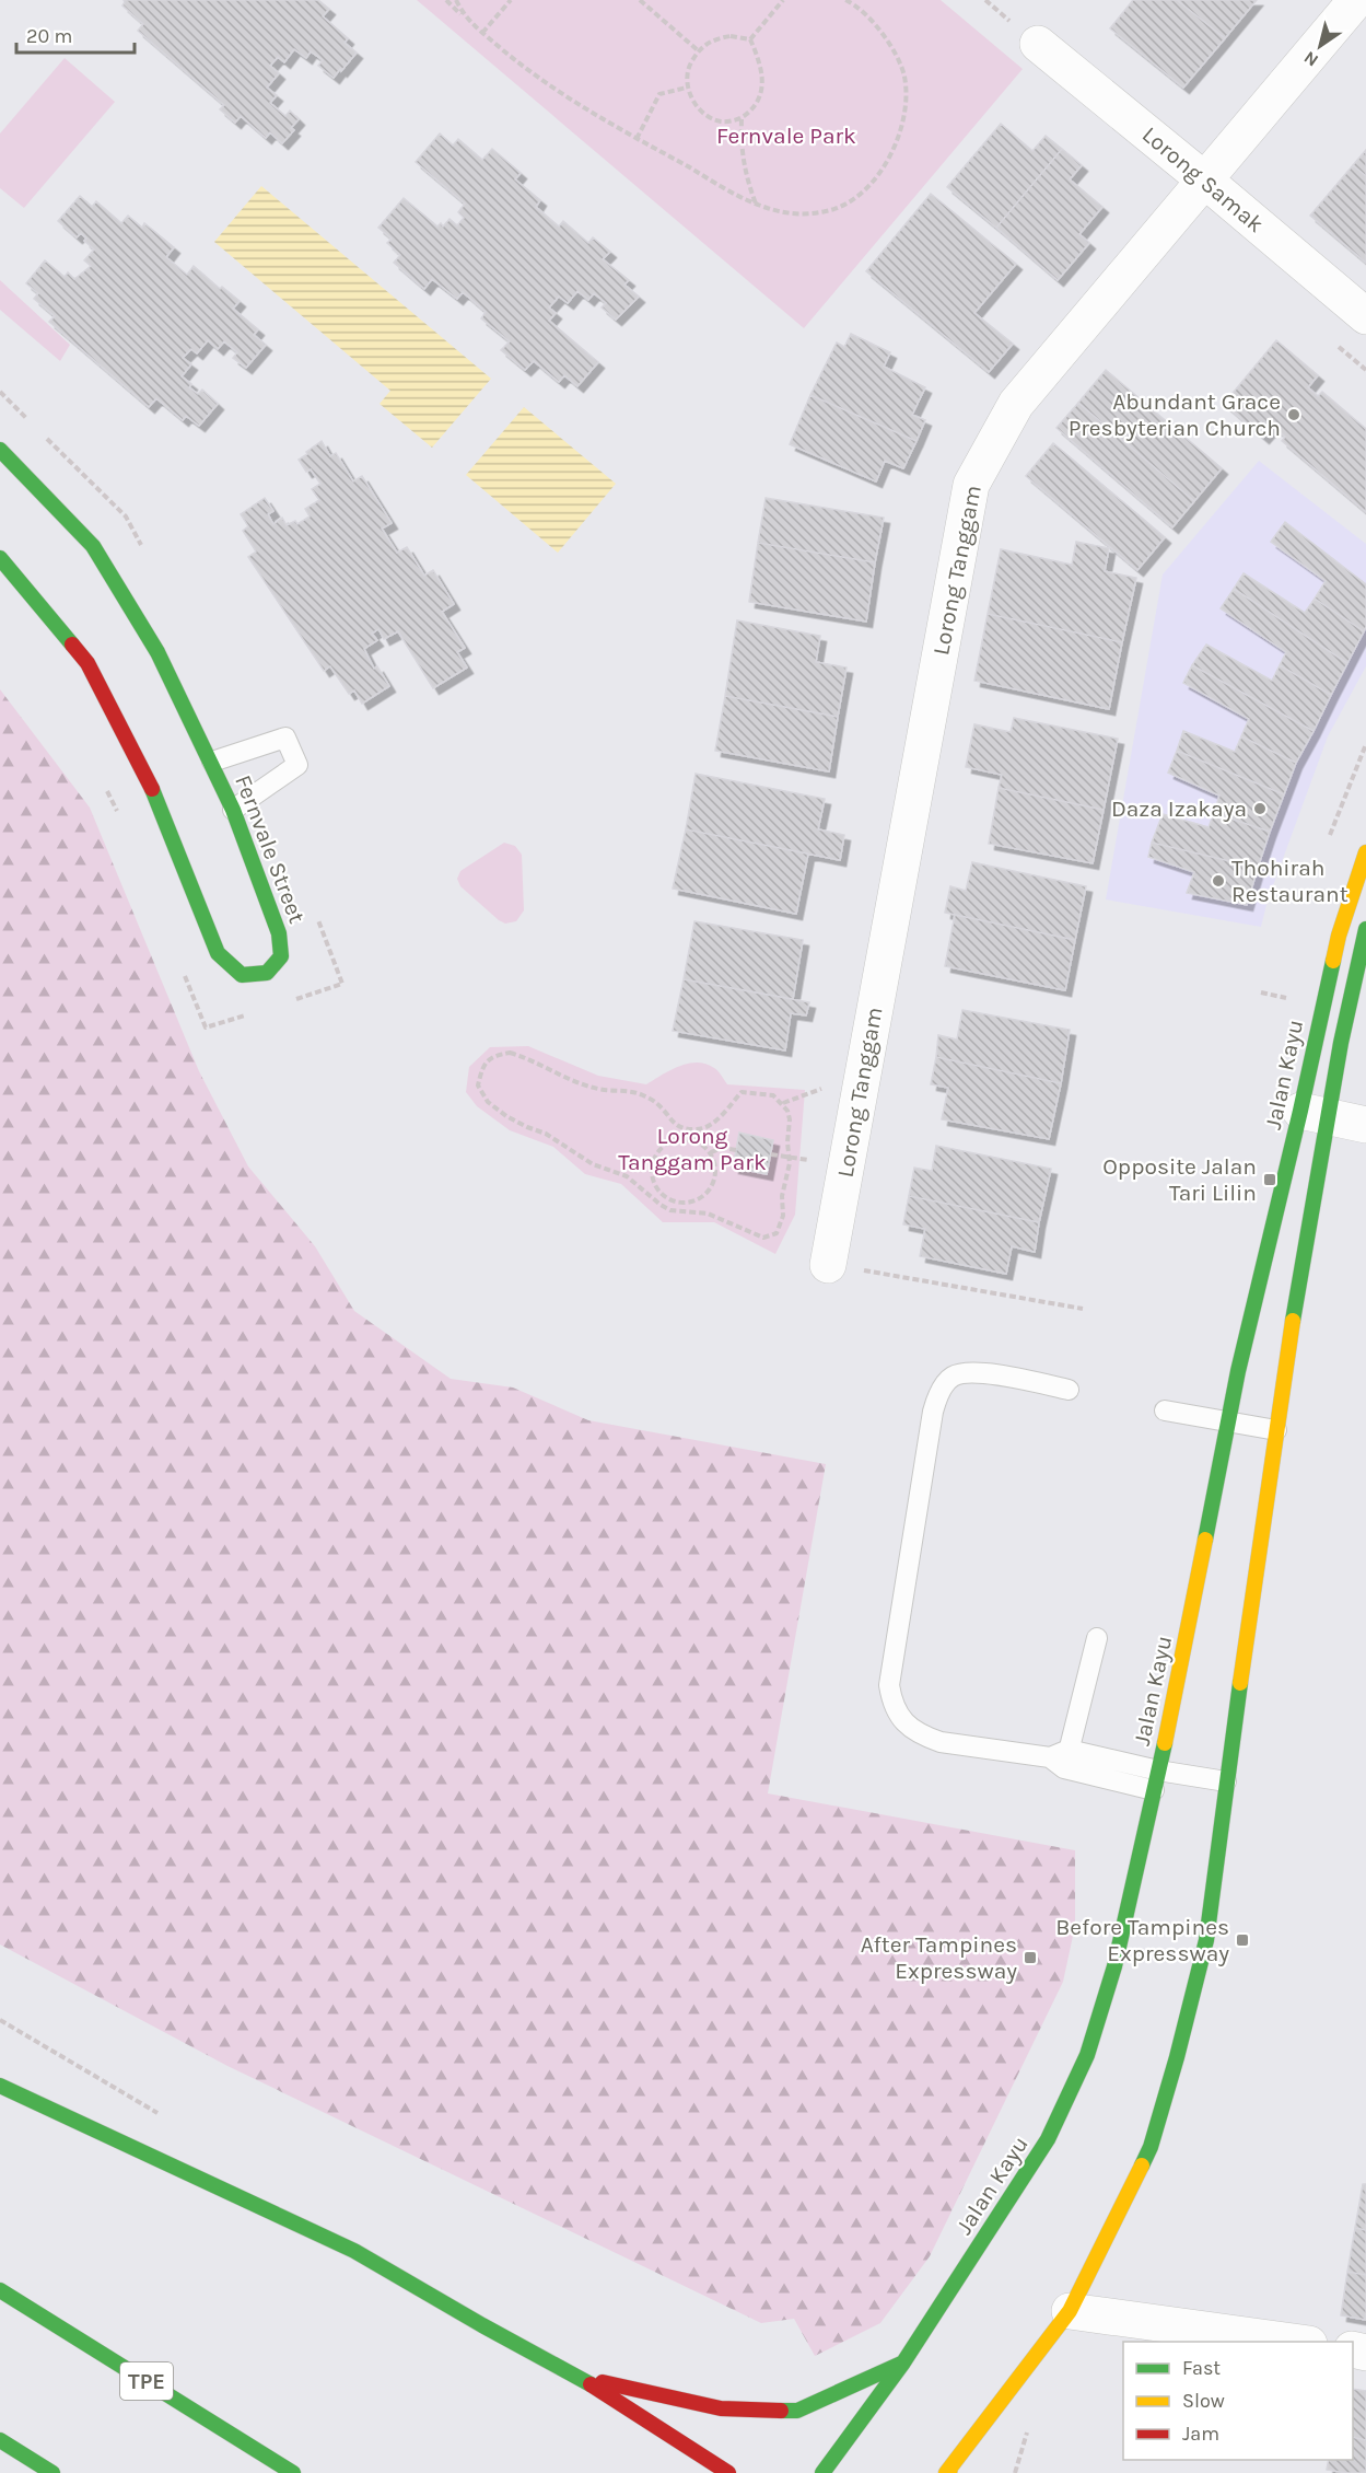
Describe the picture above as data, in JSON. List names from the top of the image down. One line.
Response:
{"streets":{"main road":["Fernvale Street","Jalan Kayu","TPE"],"street":["Lorong Samak","Lorong Tanggam"]},"crossings":[["Lorong Samak","Lorong Tanggam"]],"parks":["Fernvale Park","Lorong Tanggam Park"],"places":{"other":["Abundant Grace Presbyterian Church","Daza Izakaya","Thohirah Restaurant"],"transit":["Opposite Jalan Tari Lilin","Before Tampines Expressway","After Tampines Expressway"]},"legend":["Fast","Slow","Jam"],"scale_bar":"20 m","north":"bottom left"}
